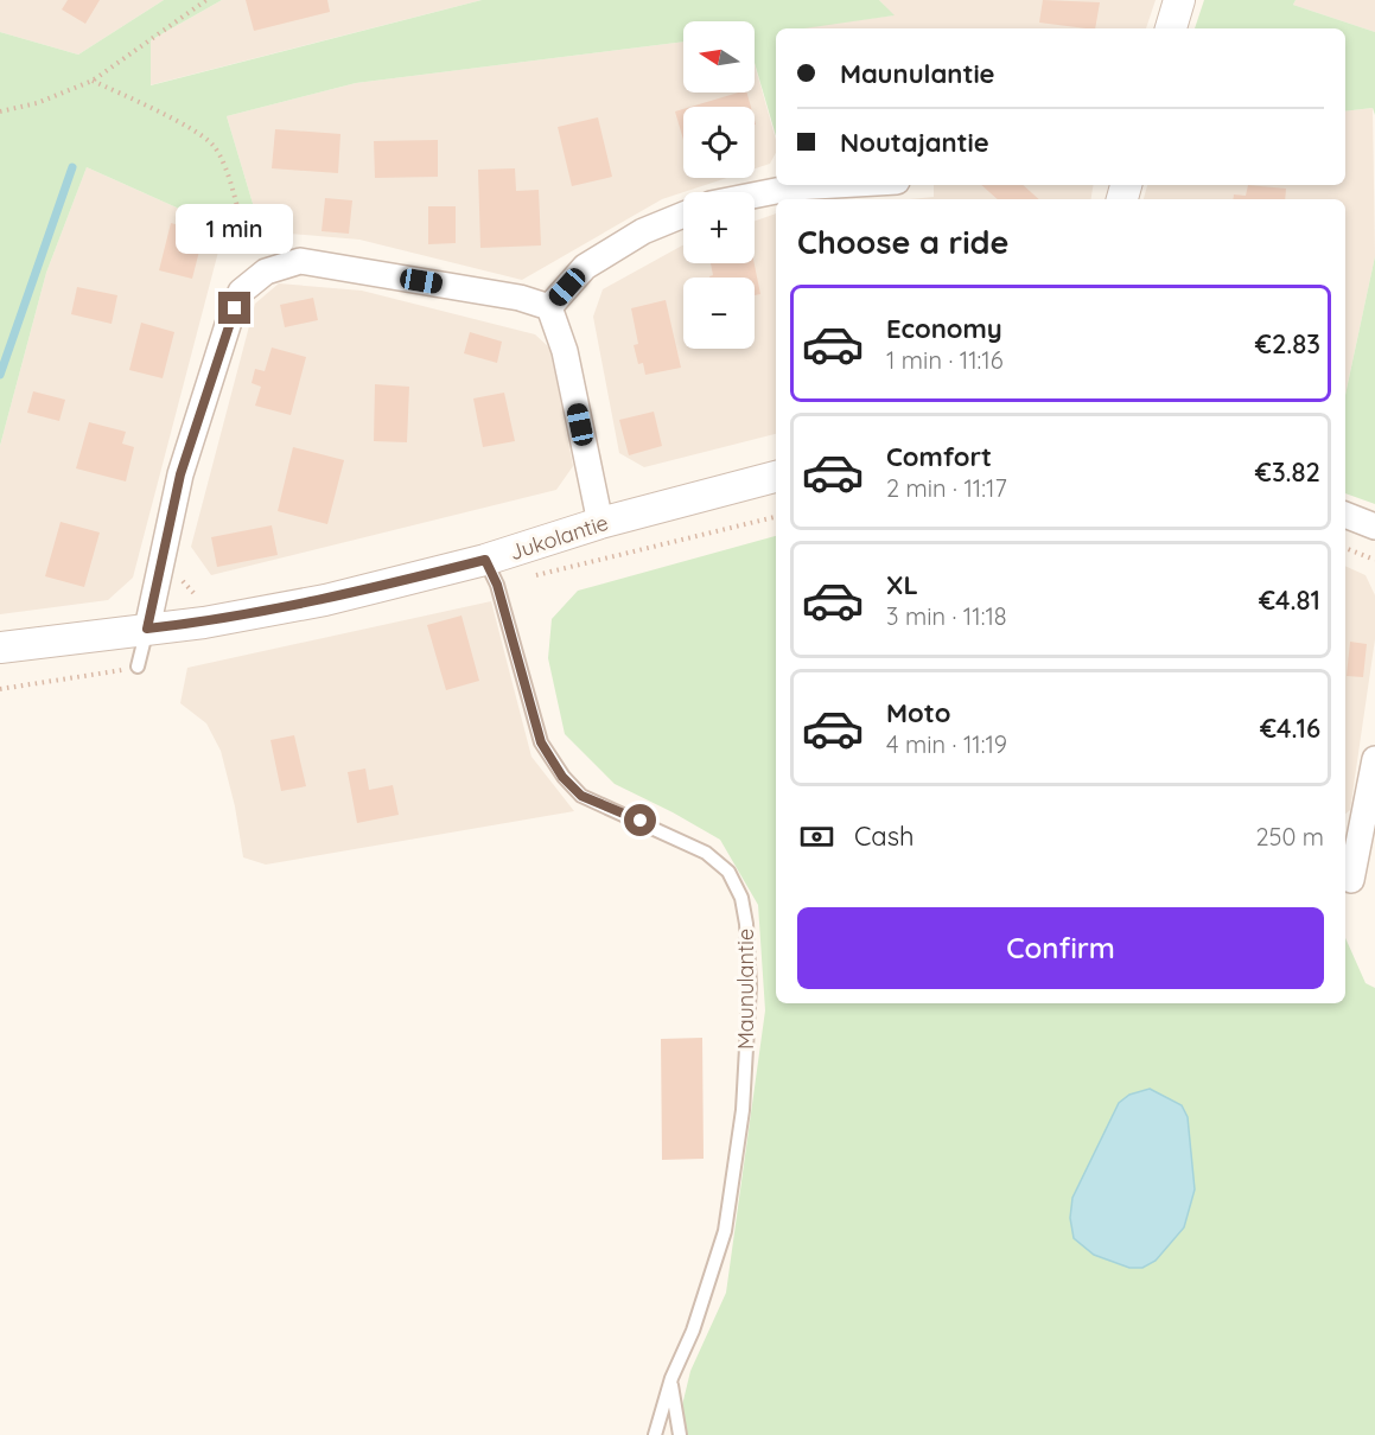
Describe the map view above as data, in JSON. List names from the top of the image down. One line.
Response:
{"streets":{"street":["Jukolantie"],"lane":["Maunulantie"]},"crossings":[["Jukolantie","Maunulantie"]],"north":"left","page":{"map_buttons":["+","−"],"banner":["Maunulantie","Noutajantie"],"heading":"Choose a ride","bubble":"1 min","list":[{"name":"Economy","note":"1 min · 11:16","value":"€2.83"},{"name":"Comfort","note":"2 min · 11:17","value":"€3.82"},{"name":"XL","note":"3 min · 11:18","value":"€4.81"},{"name":"Moto","note":"4 min · 11:19","value":"€4.16"}],"pay":["Cash","250 m"],"buttons":"Confirm"}}
